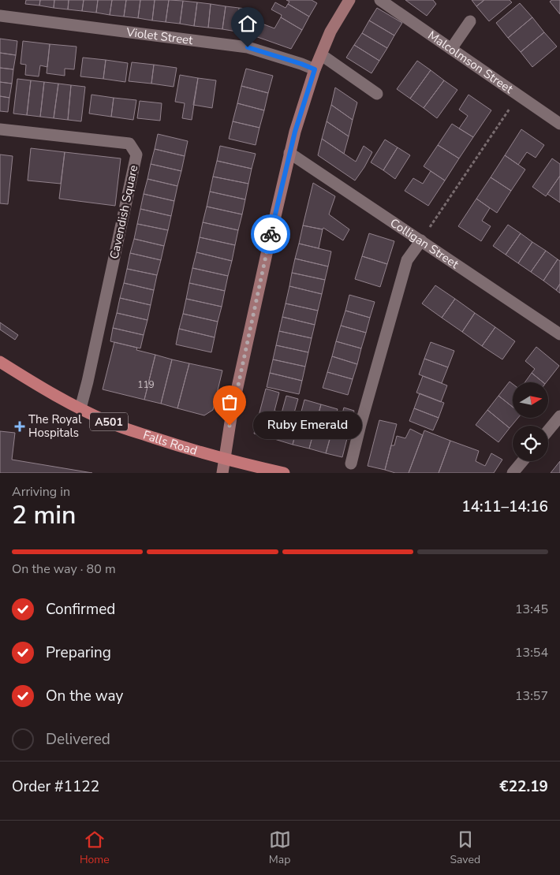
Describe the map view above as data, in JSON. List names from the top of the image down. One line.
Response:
{"streets":{"main road":["A501","Falls Road"],"street":["Violet Street","Malcolmson Street","Cavendish Square","Colligan Street"]},"crossings":[["Cavendish Square","Falls Road"]],"places":{"other":["Ruby Emerald"],"health":["The Royal Hospitals"]},"house_numbers":["119"],"north":"right","page":{"bubble":"Ruby Emerald","heading":["2 min","Arriving in","14:11–14:16"],"panel":["Order #1122","€22.19"],"bar":"On the way · 80 m","list":[["Confirmed","13:45"],["Preparing","13:54"],["On the way","13:57"],"Delivered"],"tabs":["Home","Map","Saved"]}}
